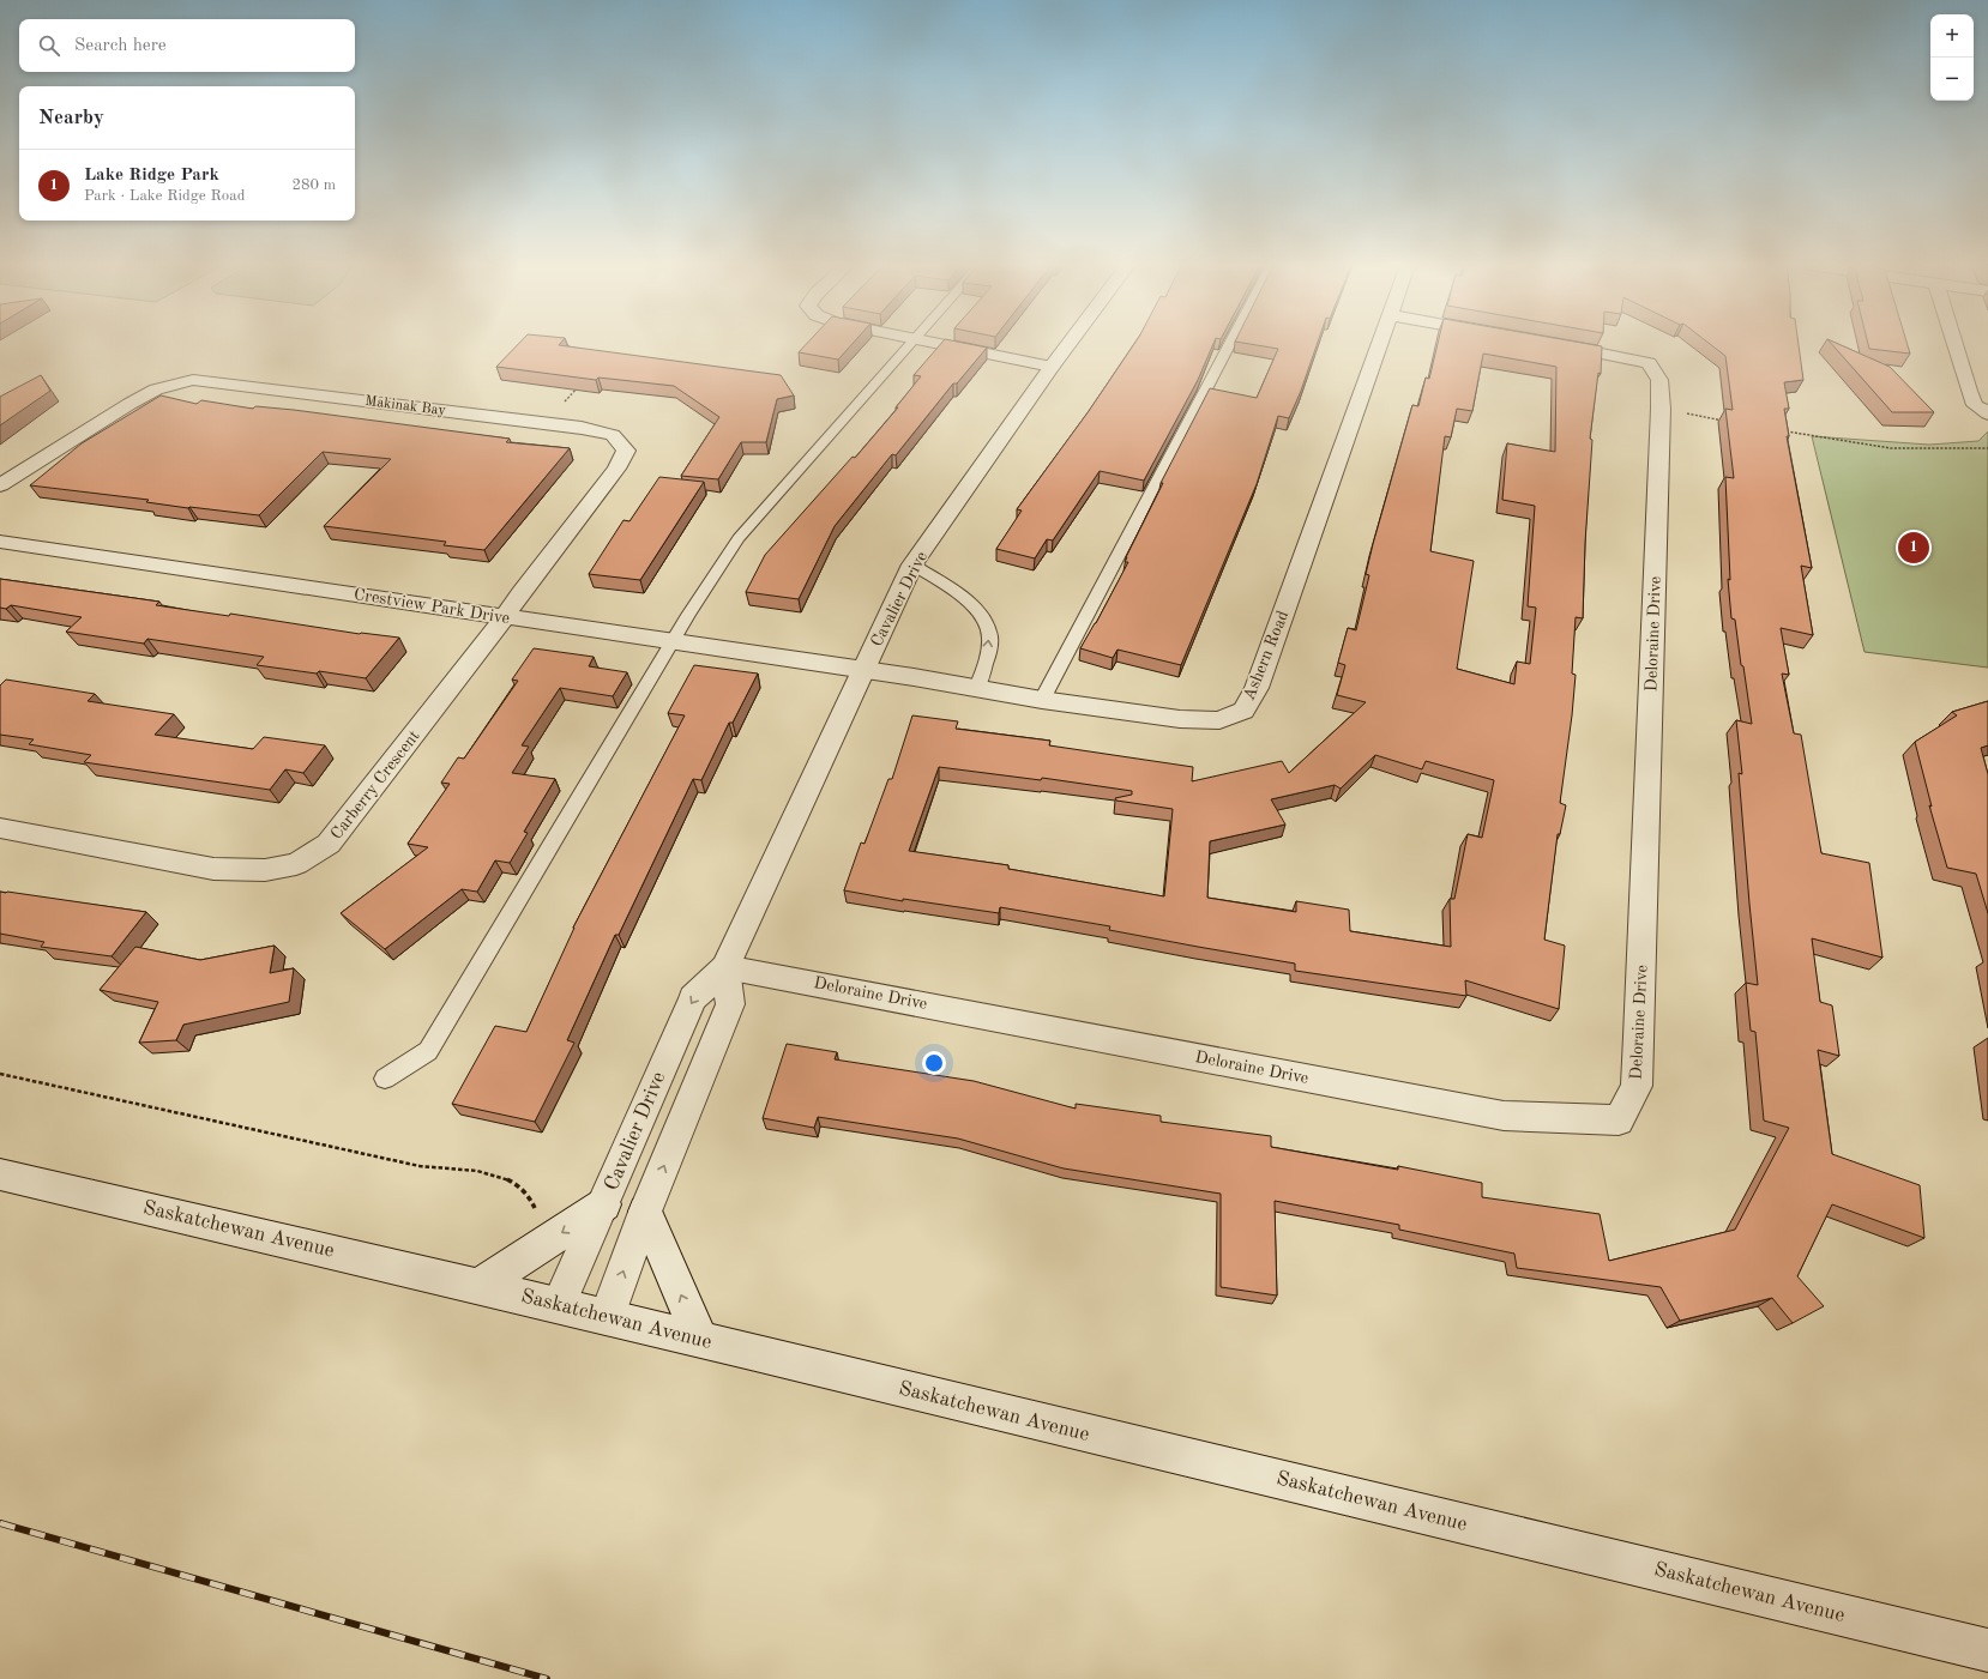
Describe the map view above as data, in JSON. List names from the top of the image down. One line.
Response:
{"streets":{"street":["Makinak Bay","Cavalier Drive","Crestview Park Drive","Deloraine Drive","Ashern Road","Carberry Crescent","Saskatchewan Avenue"]},"crossings":[["Makinak Bay","Crestview Park Drive"],["Makinak Bay","Carberry Crescent"],["Cavalier Drive","Crestview Park Drive"],["Cavalier Drive","Deloraine Drive"],["Cavalier Drive","Ashern Road"],["Cavalier Drive","Saskatchewan Avenue"],["Crestview Park Drive","Ashern Road"],["Crestview Park Drive","Carberry Crescent"]],"page":{"map_buttons":["+","−"],"search":"Search here","heading":"Nearby","list":[{"mark":"1","name":"Lake Ridge Park","note":"Park · Lake Ridge Road","value":"280 m"}],"pins":"1"}}
